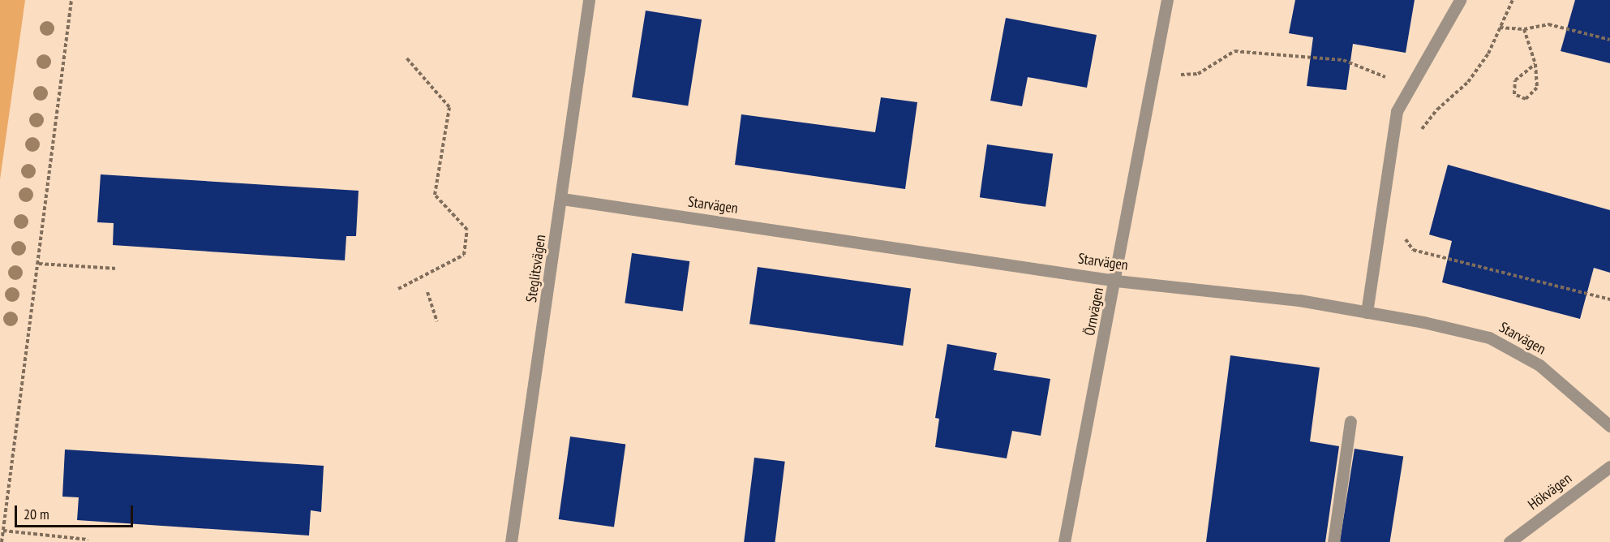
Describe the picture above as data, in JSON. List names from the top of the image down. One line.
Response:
{"streets":{"street":["Starvägen","Steglitsvägen","Örnvägen","Hökvägen"]},"crossings":[["Starvägen","Steglitsvägen"],["Starvägen","Örnvägen"]],"scale_bar":"20 m"}
